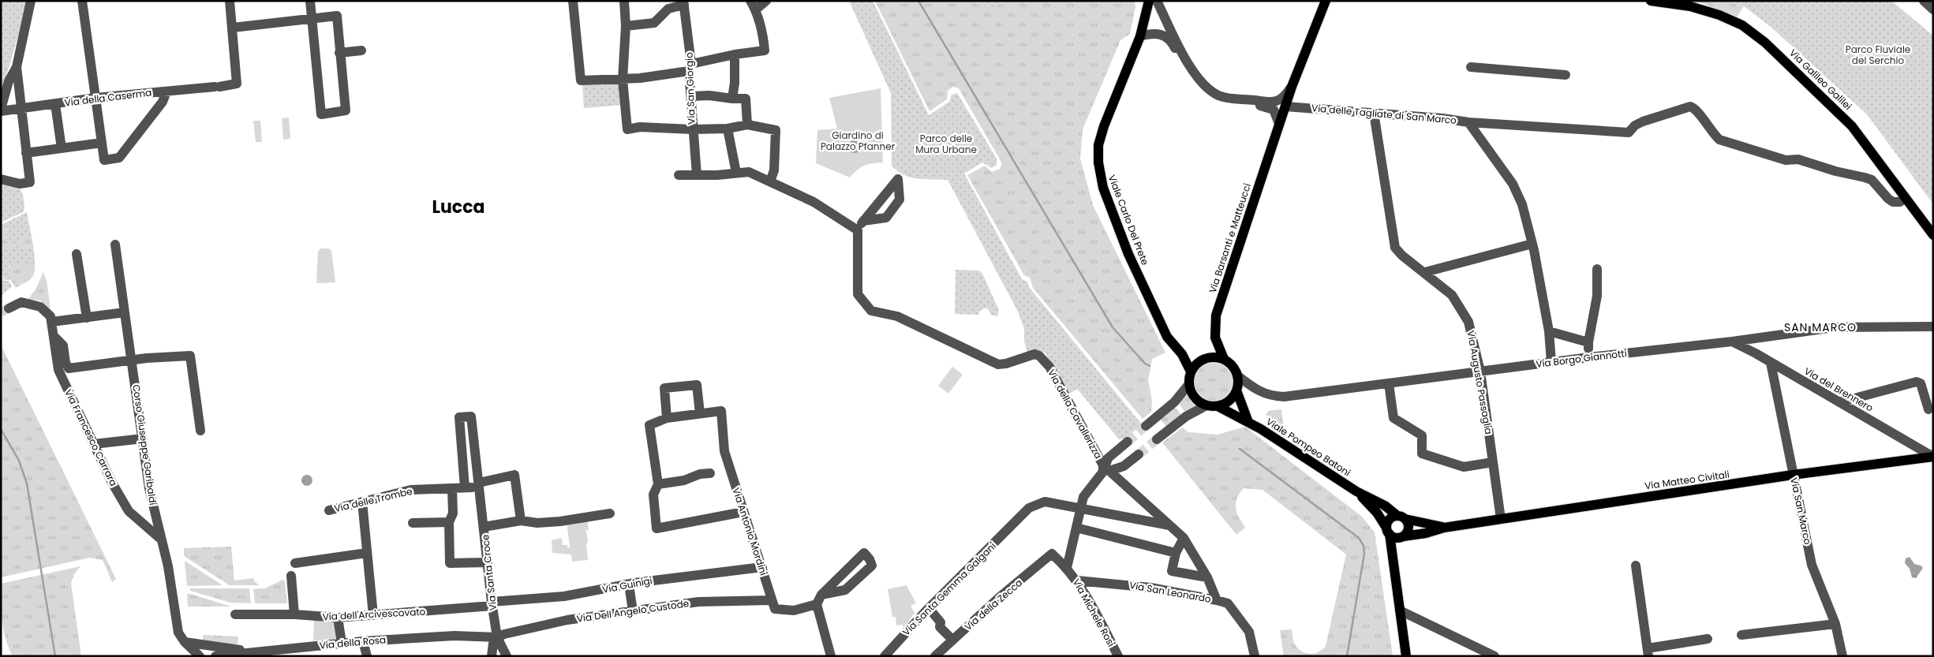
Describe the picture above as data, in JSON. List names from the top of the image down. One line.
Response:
{"streets":{"main road":["Via Galileo Galilei","Viale Carlo Del Prete","Via Barsanti e Matteucci","Viale Pompeo Batoni","Via Matteo Civitali"],"street":["Via San Giorgio","Via della Caserma","Via delle Tagliate di San Marco","Via Borgo Giannotti","Via Augusto Passaglia","Via del Brennero","Via della Cavallerizza","Via Francesco Carrara","Corso Giuseppe Garibaldi","Via delle Trombe","Via San Marco","Via Antonio Mordini","Via Santa Croce","Via Guinigi","Via Santa Gemma Galgani","Via San Leonardo","Via della Zecca","Via Dell Angelo Custode","Via Michele Rosi","Via dell'Arcivescovato","Via della Rosa"]},"crossings":[["Via delle Tagliate di San Marco","Via Barsanti e Matteucci"],["Via delle Tagliate di San Marco","Via Borgo Giannotti"],["Via delle Tagliate di San Marco","Via Augusto Passaglia"],["Viale Carlo Del Prete","Via Barsanti e Matteucci"],["Viale Carlo Del Prete","Via Borgo Giannotti"],["Viale Carlo Del Prete","Viale Pompeo Batoni"],["Via Barsanti e Matteucci","Via Borgo Giannotti"],["Via Barsanti e Matteucci","Viale Pompeo Batoni"],["Via Borgo Giannotti","Via Augusto Passaglia"],["Via Borgo Giannotti","Via del Brennero"],["Via Borgo Giannotti","Viale Pompeo Batoni"],["Via Augusto Passaglia","Via Matteo Civitali"],["Via del Brennero","Via Matteo Civitali"],["Via del Brennero","Via San Marco"],["Via Francesco Carrara","Corso Giuseppe Garibaldi"],["Viale Pompeo Batoni","Via Matteo Civitali"],["Via Matteo Civitali","Via San Marco"],["Via delle Trombe","Via Santa Croce"],["Via Antonio Mordini","Via Guinigi"],["Via Antonio Mordini","Via Dell Angelo Custode"],["Via Santa Croce","Via Guinigi"],["Via Santa Croce","Via Dell Angelo Custode"],["Via Santa Croce","Via dell'Arcivescovato"],["Via Guinigi","Via dell'Arcivescovato"],["Via San Leonardo","Via Michele Rosi"],["Via della Zecca","Via Michele Rosi"],["Via Dell Angelo Custode","Via della Rosa"]],"districts":["Lucca","SAN MARCO"],"parks":["Parco Fluviale del Serchio","Giardino di Palazzo Pfanner","Parco delle Mura Urbane"]}
